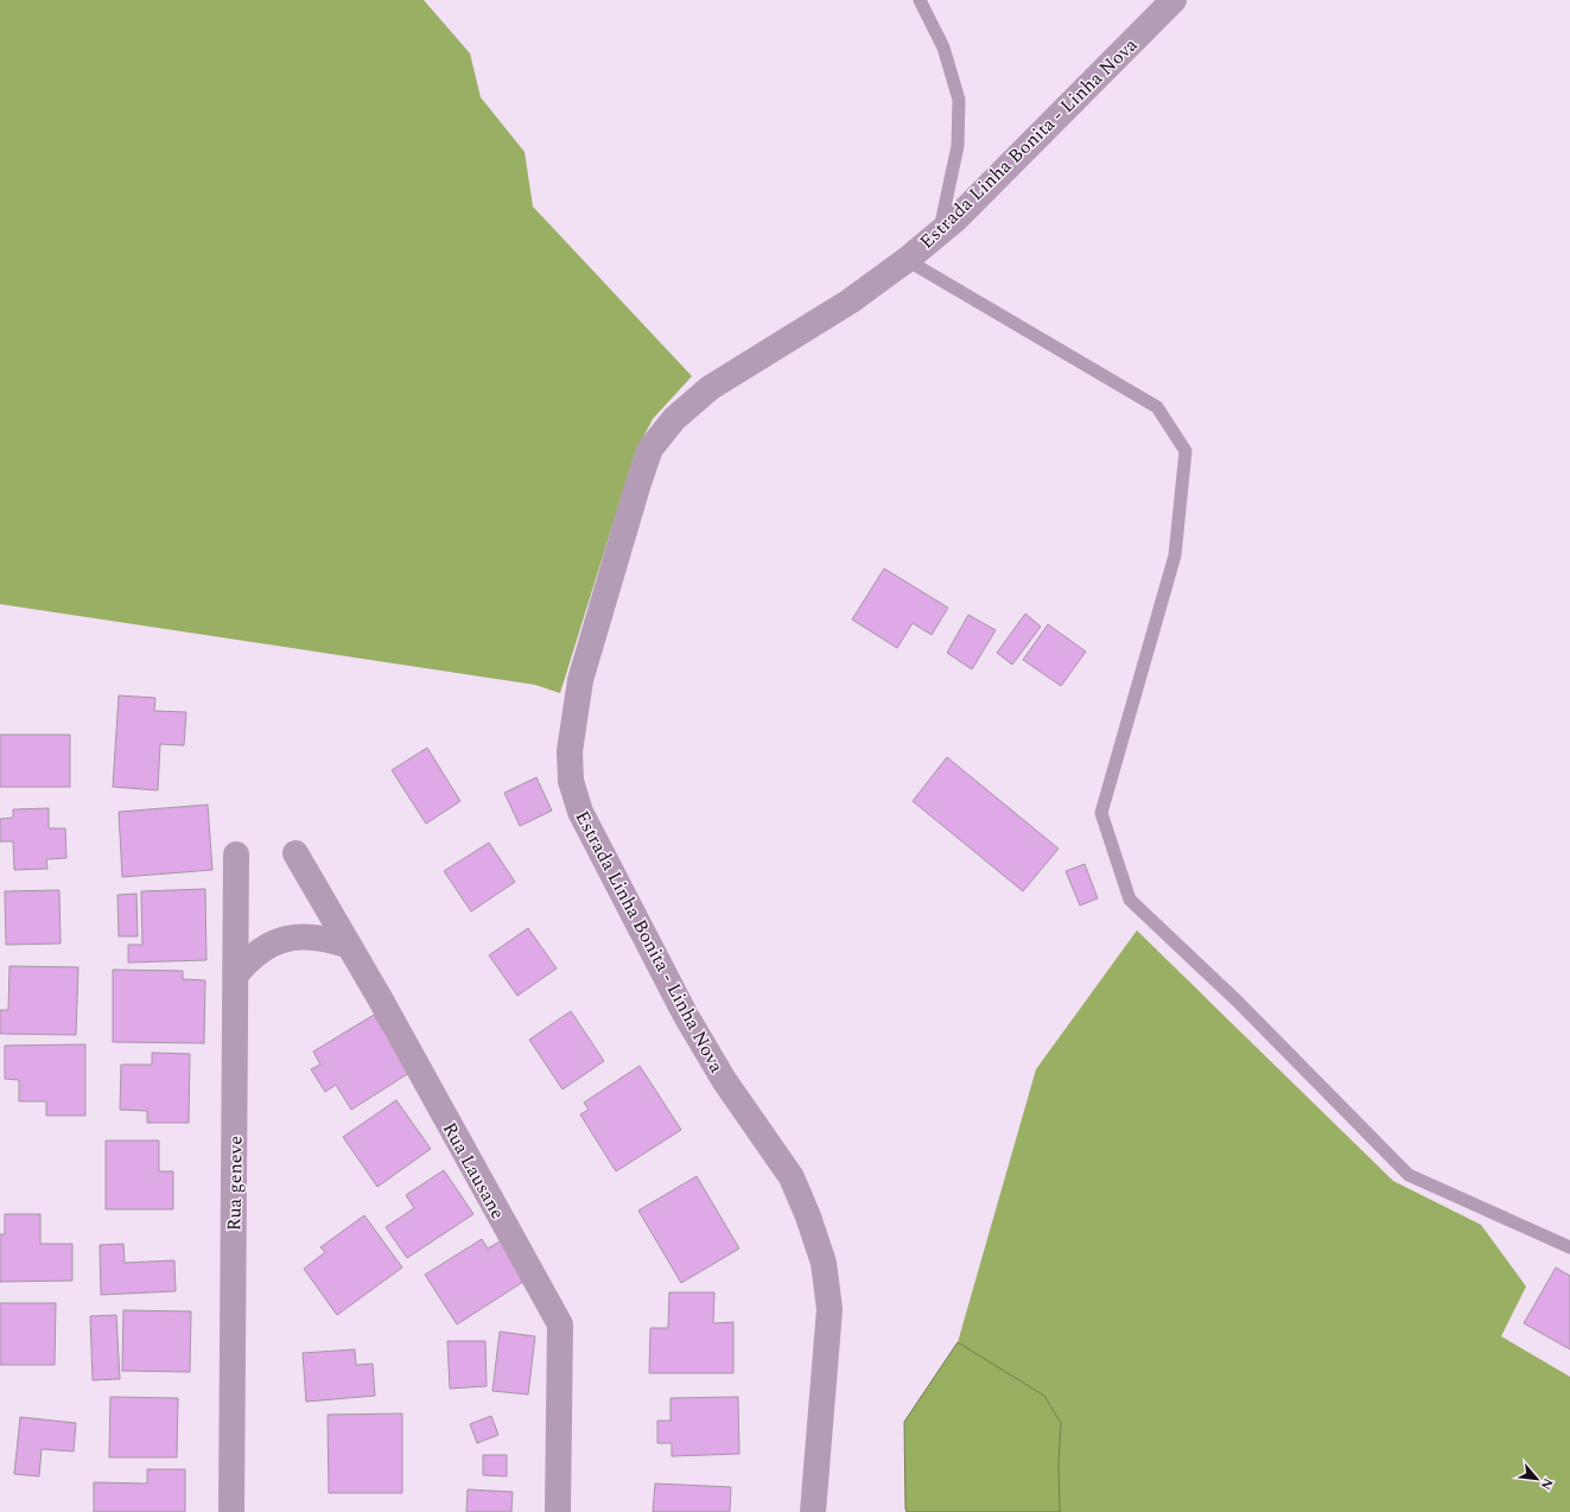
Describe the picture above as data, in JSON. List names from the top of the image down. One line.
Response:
{"streets":{"street":["Estrada Linha Bonita - Linha Nova","Rua Lausane","Rua geneve"]},"north":"bottom right"}
